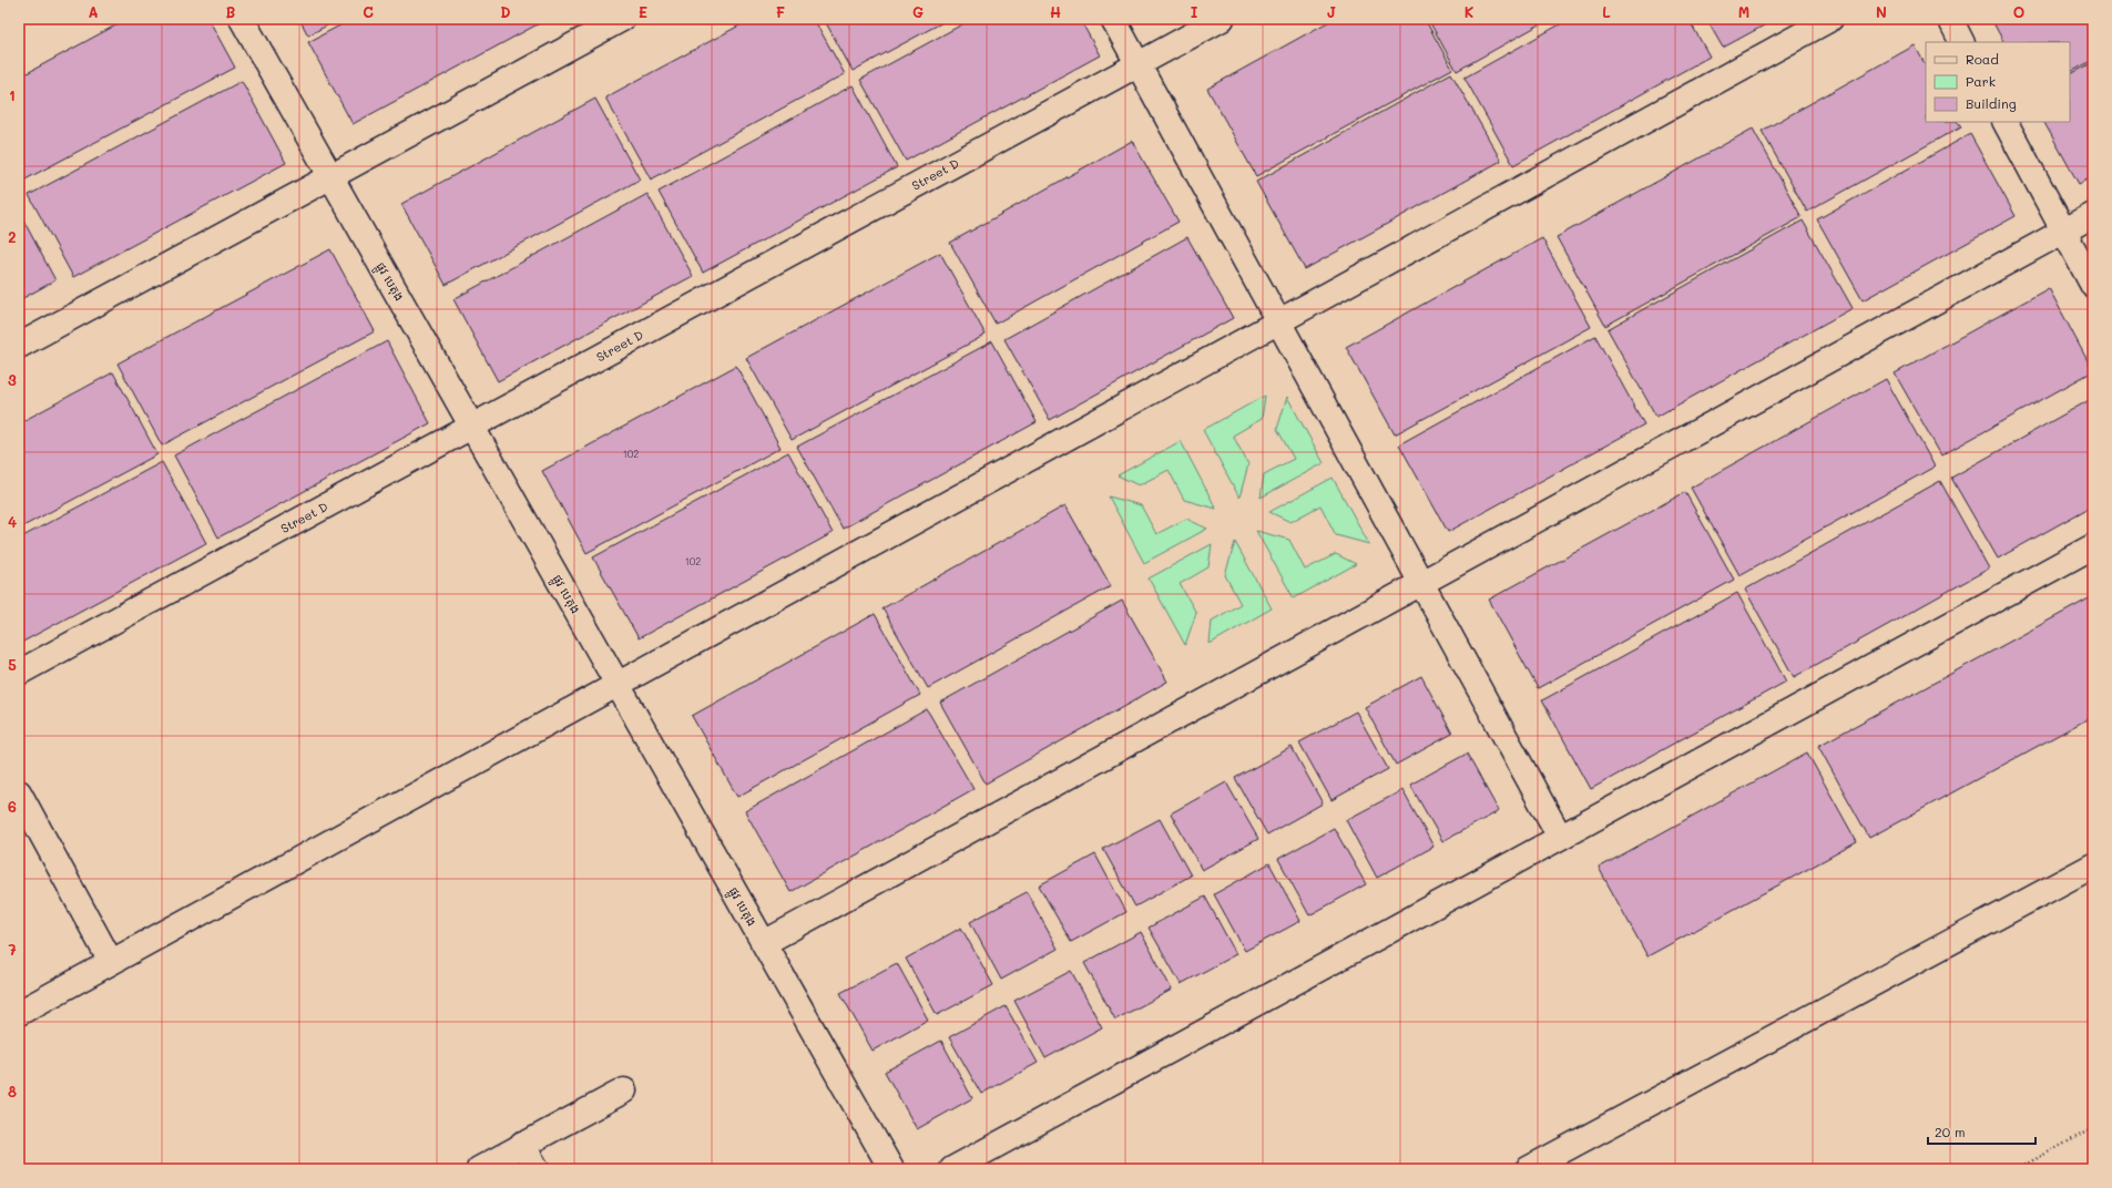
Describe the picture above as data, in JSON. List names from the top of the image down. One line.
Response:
{"streets":{"street":["Street D","ផ្លូវ បេតុង"]},"crossings":[["Street D","ផ្លូវ បេតុង"]],"house_numbers":["102","102"],"legend":["Road","Park","Building"],"scale_bar":"20 m","grid":{"columns":["A","B","C","D","E","F","G","H","I","J","K","L","M","N","O"],"rows":["1","2","3","4","5","6","7","8"]}}
